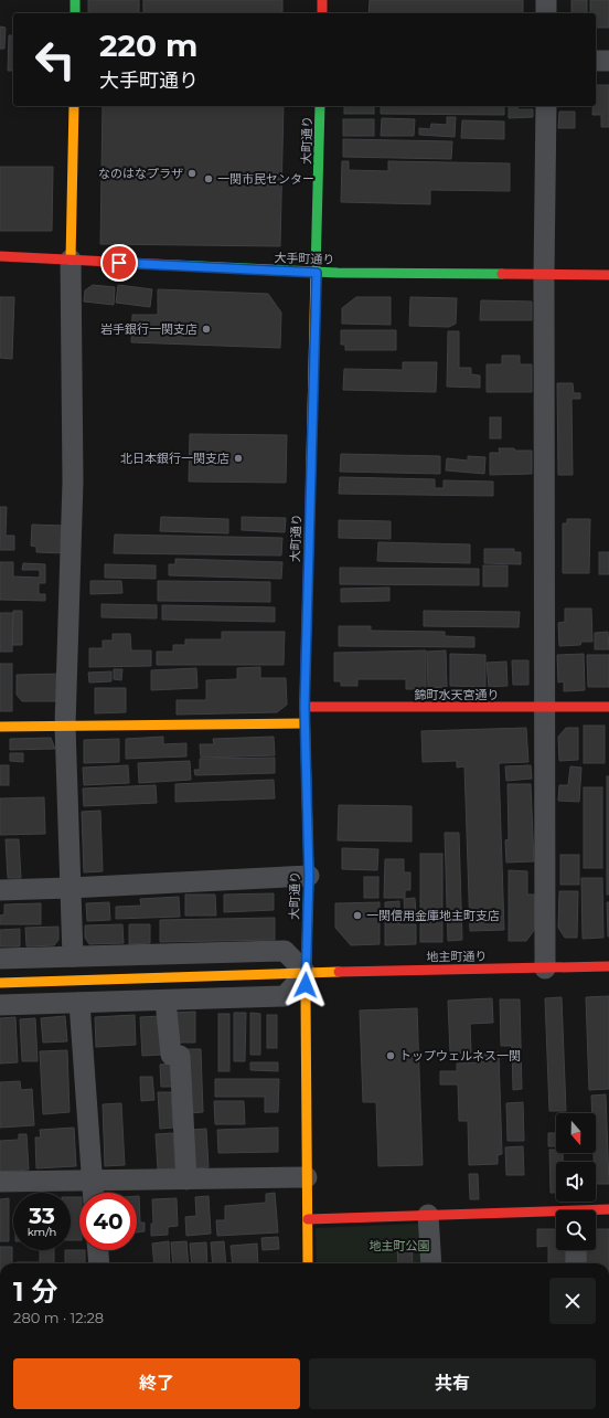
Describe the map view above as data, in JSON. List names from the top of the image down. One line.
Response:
{"streets":{"street":["大町通り","大手町通り","錦町水天宮通り","地主町通り"]},"crossings":[["大町通り","大手町通り"],["大町通り","錦町水天宮通り"],["大町通り","地主町通り"]],"parks":["地主町公園"],"places":["なのはなプラザ","一関市民センター","岩手銀行一関支店","北日本銀行一関支店","一関信用金庫地主町支店","トップウェルネス一関"],"north":"bottom","page":{"turn":["220 m","大手町通り"],"speed":"33 km/h","limit":"40","heading":["1 分","280 m · 12:28"],"buttons":["終了","共有"]}}
